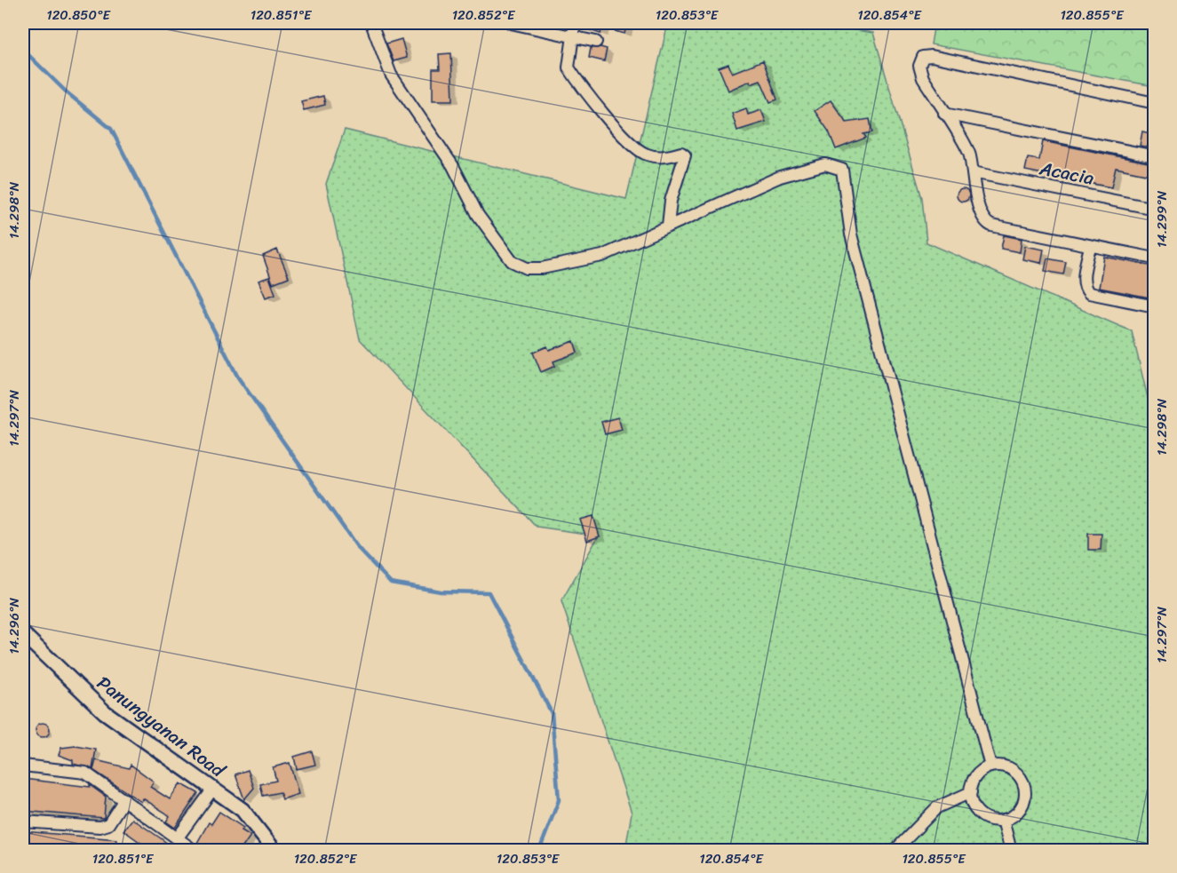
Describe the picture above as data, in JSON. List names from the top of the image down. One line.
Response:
{"streets":{"street":["Acacia","Panungyanan Road"]},"coordinates":["120.850°E","120.851°E","120.852°E","120.853°E","120.854°E","120.855°E","14.298°N","14.299°N","14.297°N","14.296°N"]}
